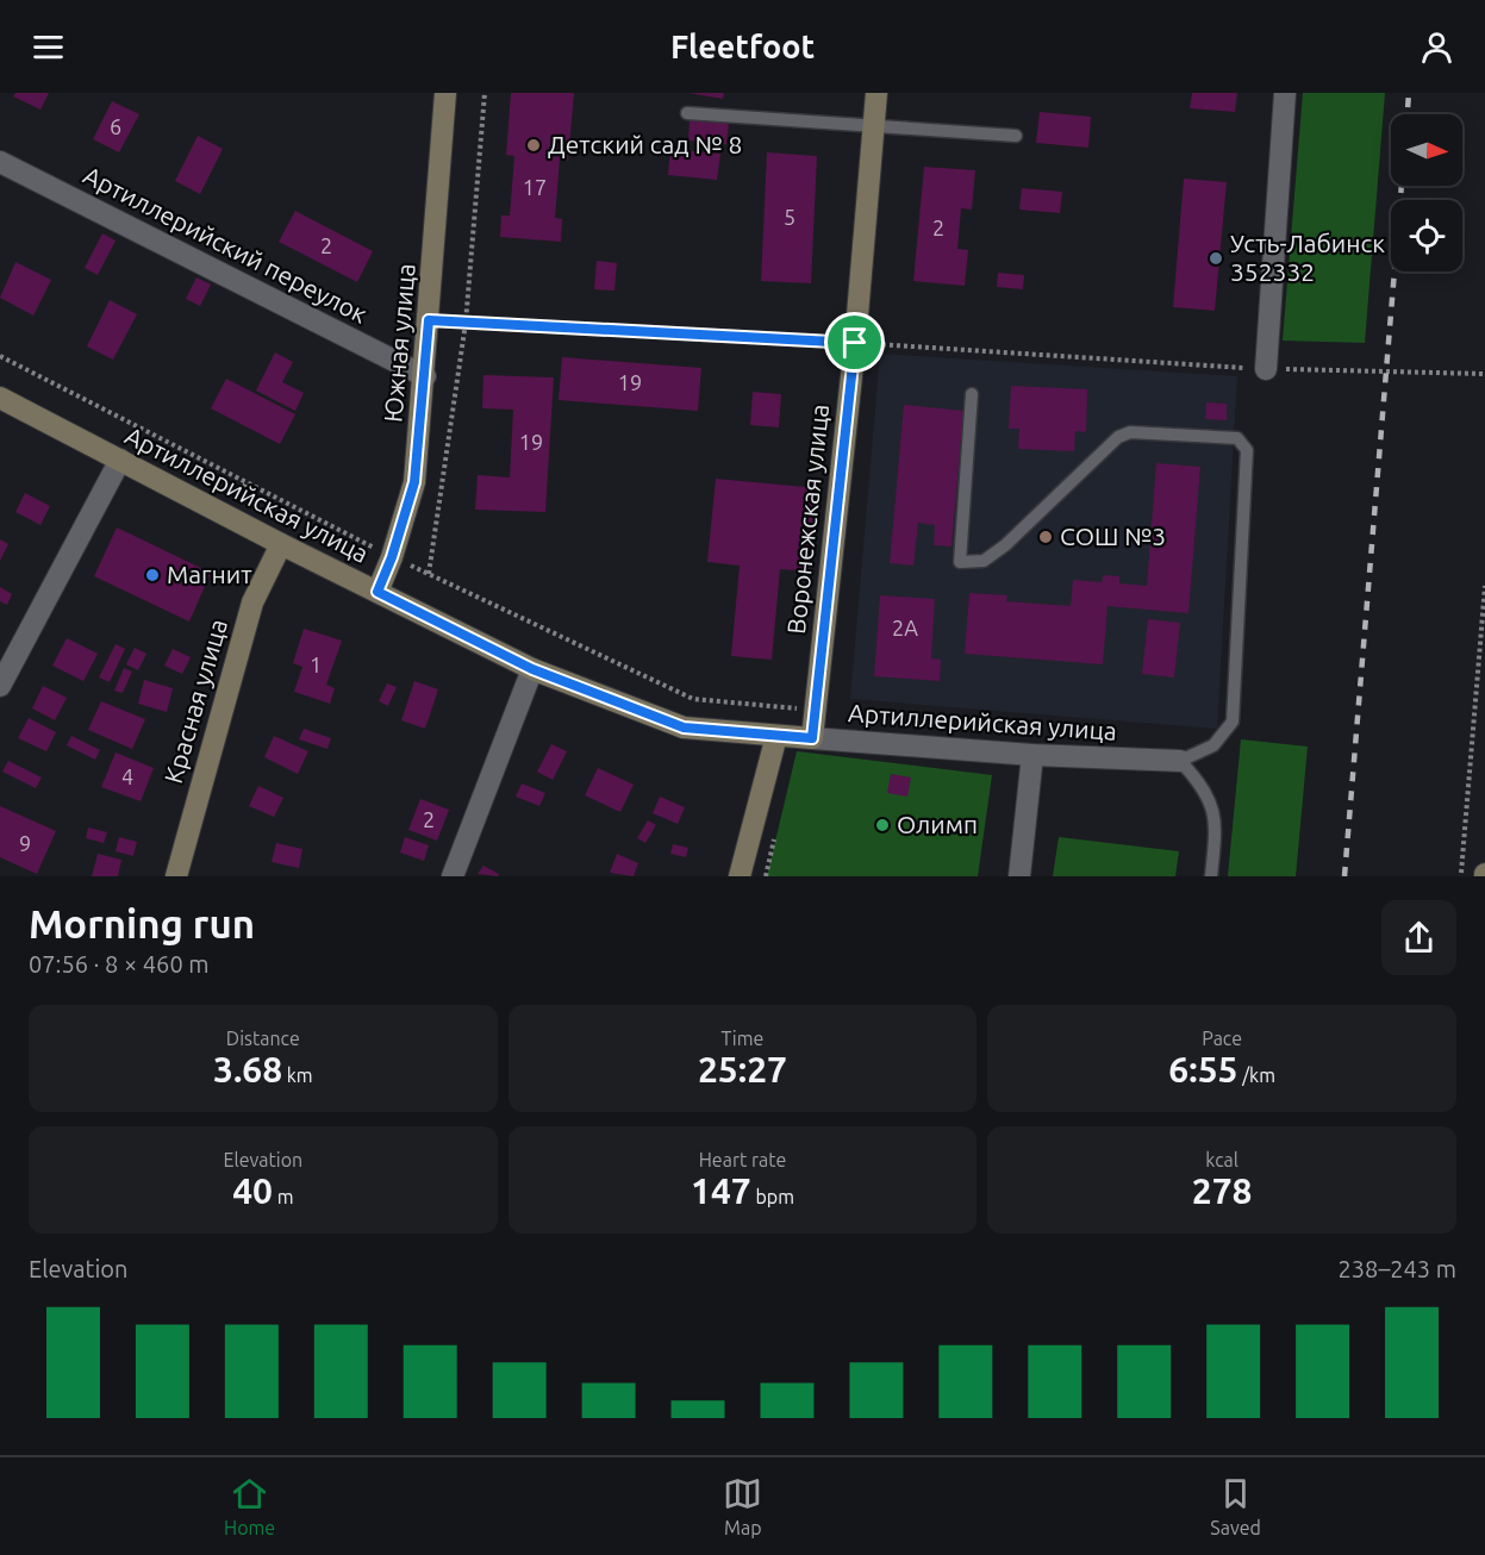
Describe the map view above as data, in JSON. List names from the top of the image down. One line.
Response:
{"streets":{"main road":["Южная улица","Артиллерийская улица","Воронежская улица","Красная улица"],"street":["Артиллерийский переулок"]},"crossings":[["Артиллерийский переулок","Южная улица"],["Южная улица","Артиллерийская улица"],["Артиллерийская улица","Воронежская улица"],["Артиллерийская улица","Красная улица"]],"places":["Детский сад № 8","Усть-Лабинск 352332","СОШ №3","Магнит","Олимп"],"house_numbers":["6","17","5","2","2","19","19","2А","1","4","2","9"],"north":"right","page":{"header":"Fleetfoot","heading":["Morning run","07:56 · 8 × 460 m"],"stats":[["Distance","3.68 km"],["Time","25:27"],["Pace","6:55 /km"],["Elevation","40 m"],["Heart rate","147 bpm"],["kcal","278"]],"chart":["Elevation","238–243 m"],"tabs":["Home","Map","Saved"]}}
